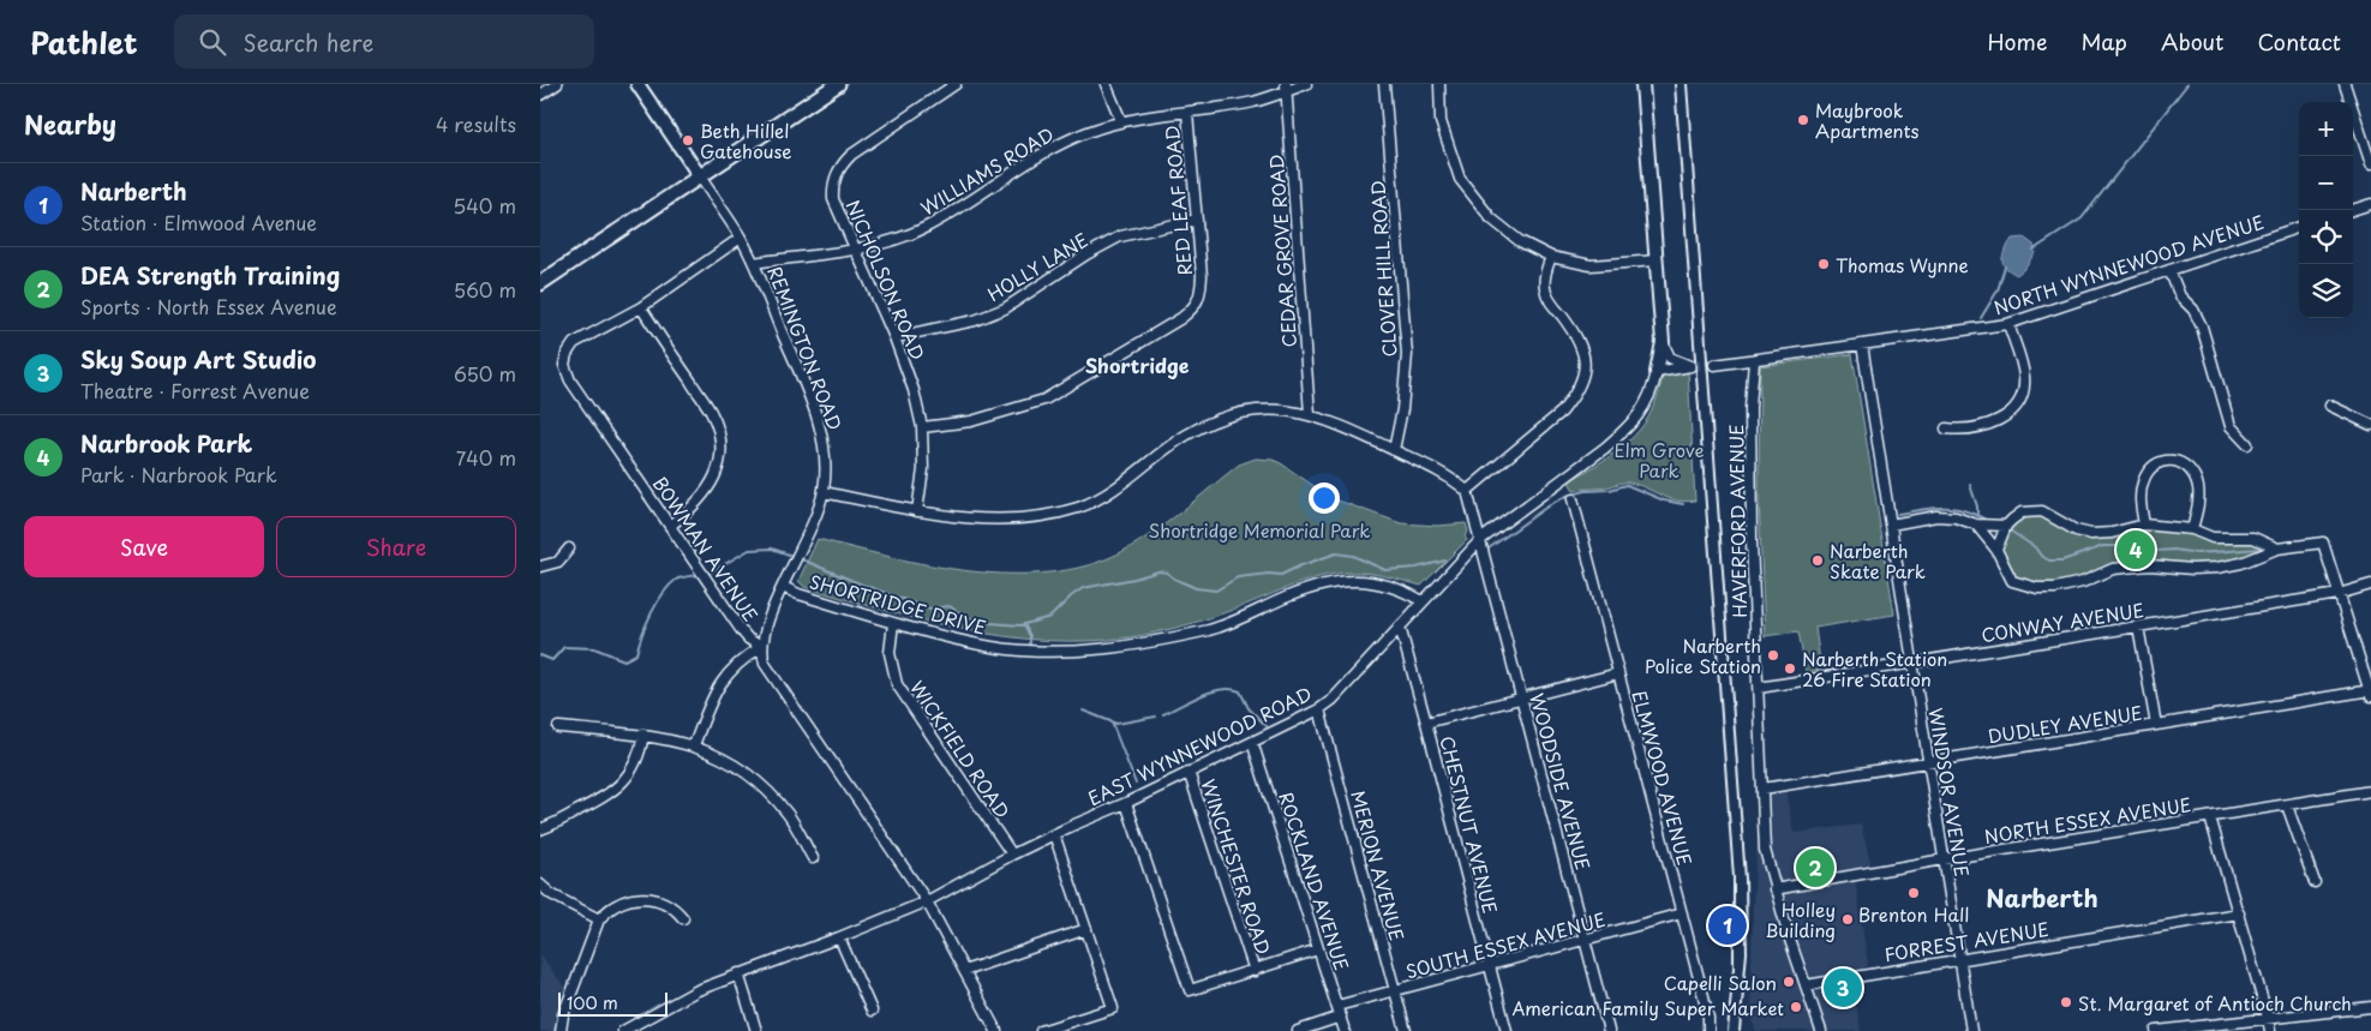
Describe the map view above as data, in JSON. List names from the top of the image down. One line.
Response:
{"streets":{"main road":["REMINGTON ROAD","EAST WYNNEWOOD ROAD"],"street":["WILLIAMS ROAD","RED LEAF ROAD","CEDAR GROVE ROAD","NORTH WYNNEWOOD AVENUE","HOLLY LANE","CLOVER HILL ROAD","NICHOLSON ROAD","HAVERFORD AVENUE","BOWMAN AVENUE","SHORTRIDGE DRIVE","CONWAY AVENUE","DUDLEY AVENUE","WICKFIELD ROAD","ELMWOOD AVENUE","WOODSIDE AVENUE","WINDSOR AVENUE","NORTH ESSEX AVENUE","CHESTNUT AVENUE","MERION AVENUE","WINCHESTER ROAD","ROCKLAND AVENUE","FORREST AVENUE","SOUTH ESSEX AVENUE"]},"crossings":[["WILLIAMS ROAD","RED LEAF ROAD"],["WILLIAMS ROAD","CEDAR GROVE ROAD"],["WILLIAMS ROAD","NICHOLSON ROAD"],["WILLIAMS ROAD","REMINGTON ROAD"],["RED LEAF ROAD","HOLLY LANE"],["RED LEAF ROAD","NICHOLSON ROAD"],["NORTH WYNNEWOOD AVENUE","HAVERFORD AVENUE"],["NORTH WYNNEWOOD AVENUE","WINDSOR AVENUE"],["HOLLY LANE","NICHOLSON ROAD"],["REMINGTON ROAD","BOWMAN AVENUE"],["REMINGTON ROAD","SHORTRIDGE DRIVE"],["HAVERFORD AVENUE","CONWAY AVENUE"],["HAVERFORD AVENUE","DUDLEY AVENUE"],["HAVERFORD AVENUE","NORTH ESSEX AVENUE"],["HAVERFORD AVENUE","FORREST AVENUE"],["BOWMAN AVENUE","EAST WYNNEWOOD ROAD"],["SHORTRIDGE DRIVE","EAST WYNNEWOOD ROAD"],["SHORTRIDGE DRIVE","WICKFIELD ROAD"],["CONWAY AVENUE","WINDSOR AVENUE"],["DUDLEY AVENUE","WINDSOR AVENUE"],["EAST WYNNEWOOD ROAD","WICKFIELD ROAD"],["EAST WYNNEWOOD ROAD","WOODSIDE AVENUE"],["EAST WYNNEWOOD ROAD","CHESTNUT AVENUE"],["EAST WYNNEWOOD ROAD","MERION AVENUE"],["EAST WYNNEWOOD ROAD","WINCHESTER ROAD"],["EAST WYNNEWOOD ROAD","ROCKLAND AVENUE"],["ELMWOOD AVENUE","SOUTH ESSEX AVENUE"],["WOODSIDE AVENUE","SOUTH ESSEX AVENUE"],["WINDSOR AVENUE","NORTH ESSEX AVENUE"],["WINDSOR AVENUE","FORREST AVENUE"],["CHESTNUT AVENUE","SOUTH ESSEX AVENUE"],["MERION AVENUE","SOUTH ESSEX AVENUE"],["ROCKLAND AVENUE","SOUTH ESSEX AVENUE"]],"districts":["Shortridge","Narberth"],"parks":["Elm Grove Park","Shortridge Memorial Park"],"places":["Maybrook Apartments","Beth Hillel Gatehouse","Thomas Wynne","Narberth Skate Park","Narberth Police Station","Narberth Station 26 Fire Station","Brenton Hall","Holley Building","Capelli Salon","St. Margaret of Antioch Church","American Family Super Market"],"scale_bar":"100 m","page":{"header":"Pathlet","search":"Search here","nav":["Home","Map","About","Contact"],"heading":["Nearby","4 results"],"map_buttons":["+","−"],"list":[{"mark":"1","name":"Narberth","note":"Station · Elmwood Avenue","value":"540 m"},{"mark":"2","name":"DEA Strength Training","note":"Sports · North Essex Avenue","value":"560 m"},{"mark":"3","name":"Sky Soup Art Studio","note":"Theatre · Forrest Avenue","value":"650 m"},{"mark":"4","name":"Narbrook Park","note":"Park · Narbrook Park","value":"740 m"}],"buttons":["Save","Share"],"pins":["4","2","1","3"],"scale":"100 m"}}
